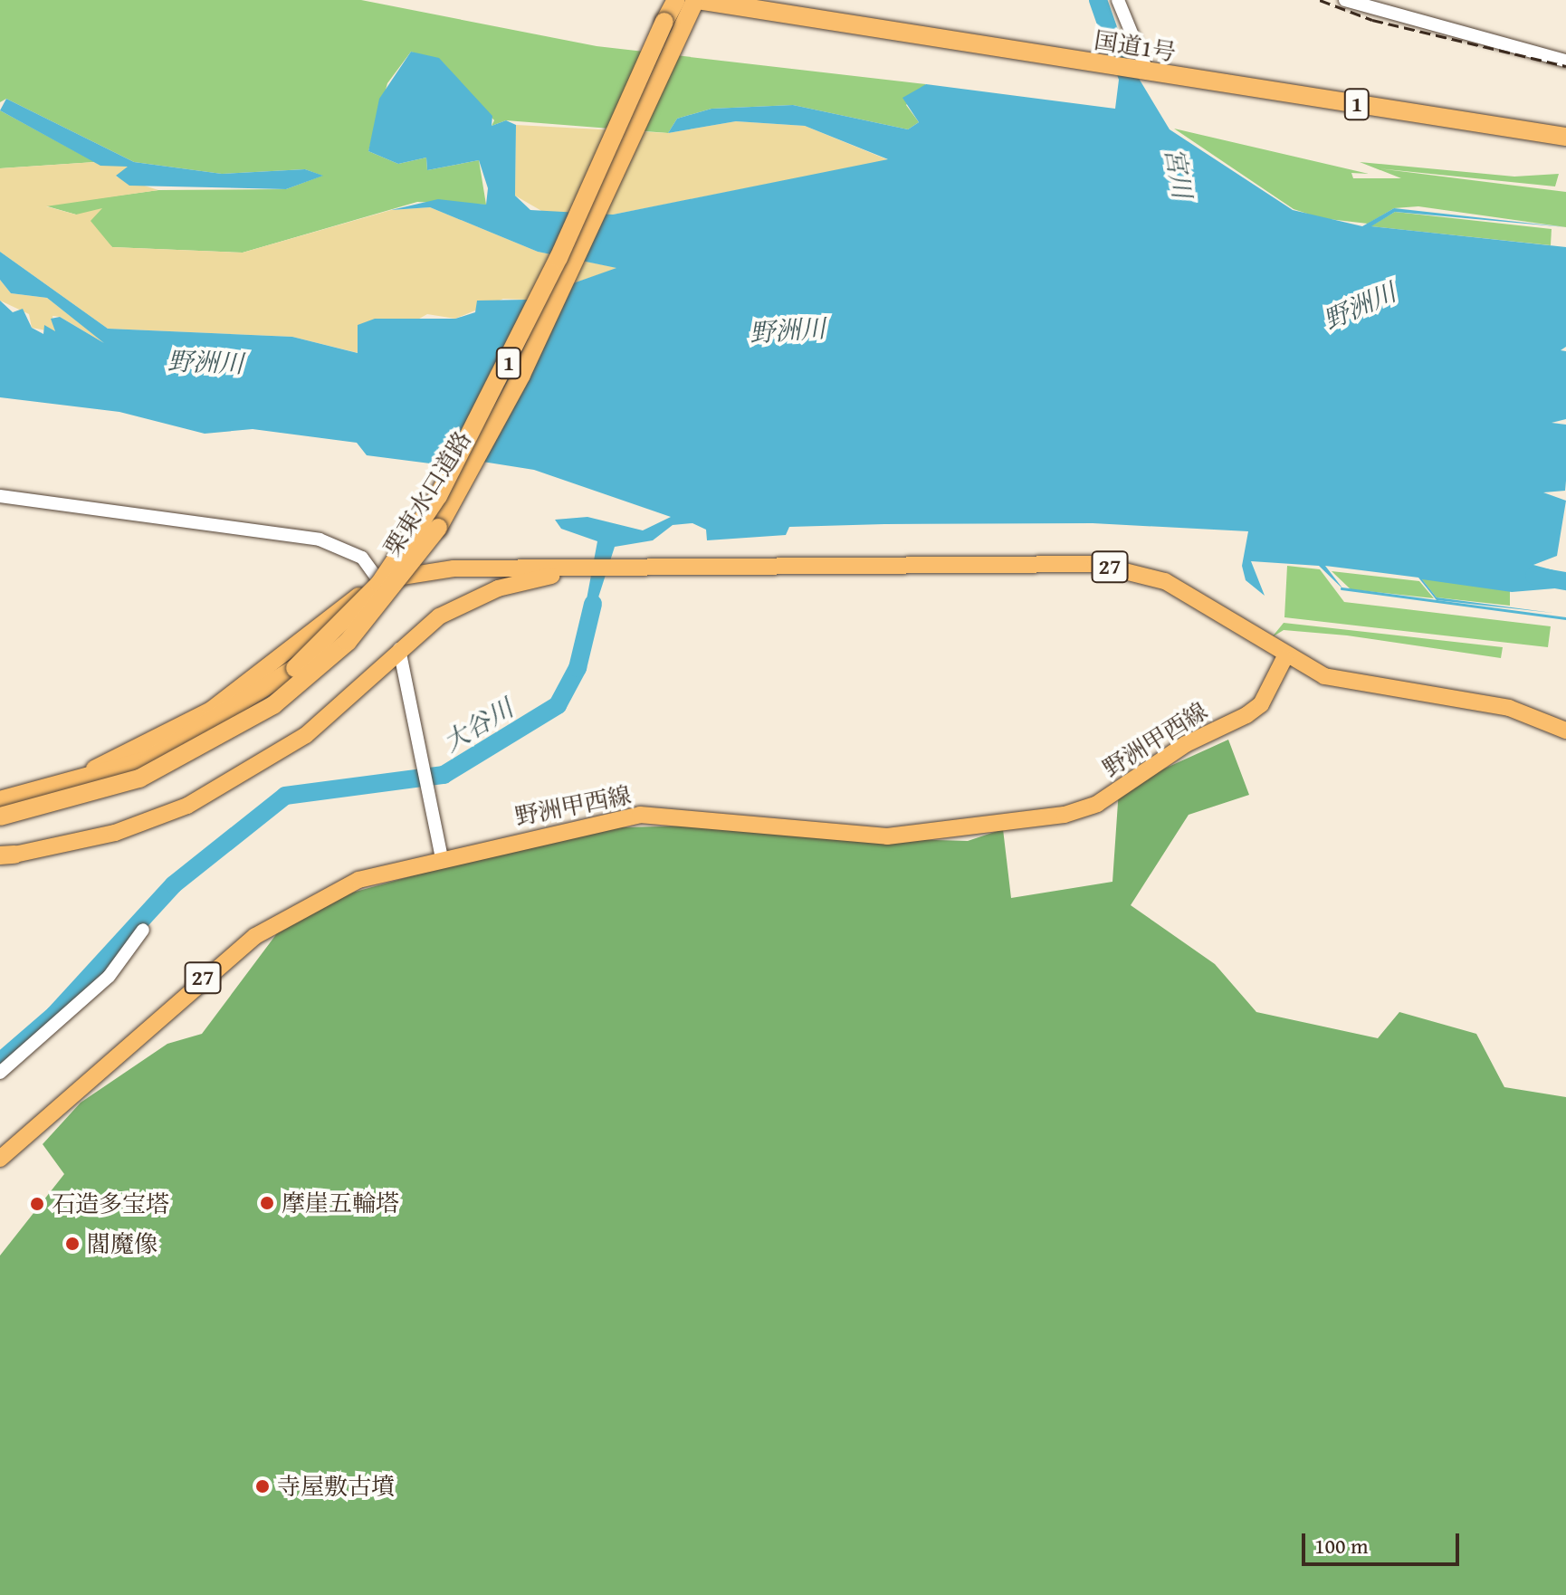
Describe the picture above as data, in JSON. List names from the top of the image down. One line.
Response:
{"streets":{"highway":["国道1号","1","栗東水口道路"],"main road":["27","野洲甲西線"]},"crossings":[["国道1号","栗東水口道路"],["栗東水口道路","27"],["27","野洲甲西線"]],"water":["宮川","野洲川","大谷川"],"places":["摩崖五輪塔","石造多宝塔","閻魔像","寺屋敷古墳"],"scale_bar":"100 m"}
